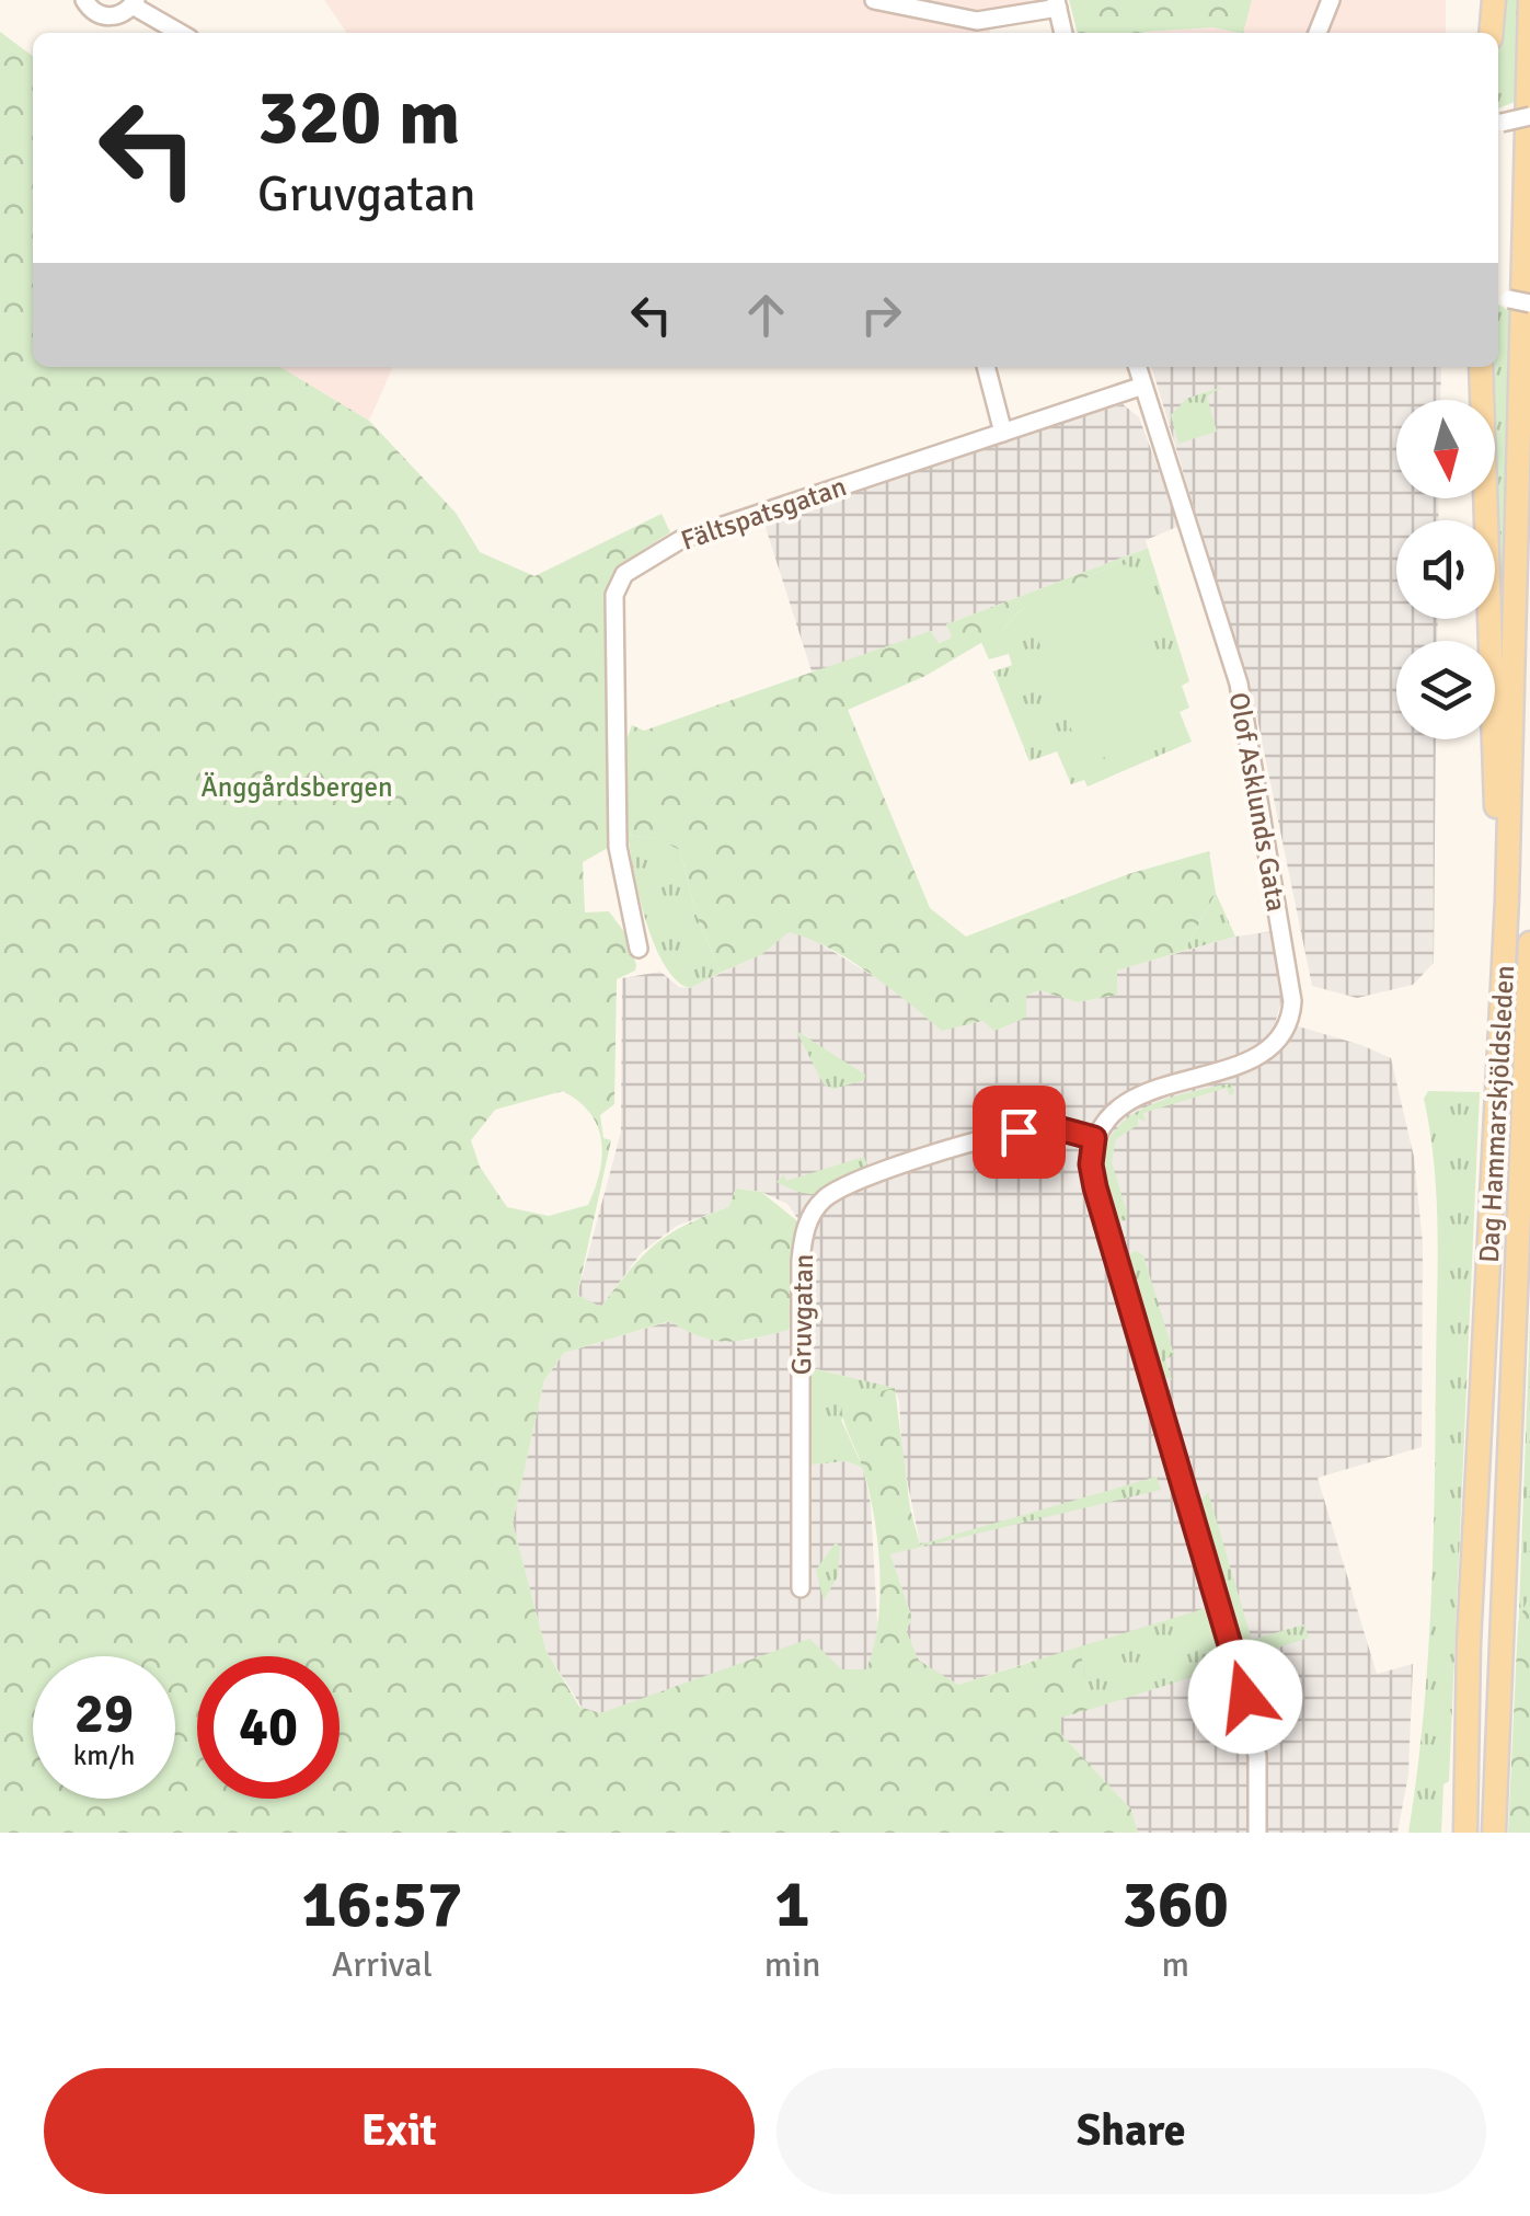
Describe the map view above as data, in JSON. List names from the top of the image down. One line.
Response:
{"streets":{"main road":["Dag Hammarskjöldsleden"],"street":["Fältspatsgatan","Olof Asklunds Gata","Gruvgatan"]},"crossings":[["Fältspatsgatan","Olof Asklunds Gata"],["Olof Asklunds Gata","Gruvgatan"]],"parks":["Änggårdsbergen"],"north":"bottom","page":{"turn":["320 m","Gruvgatan"],"speed":"29 km/h","limit":"40","eta":["16:57","Arrival","1","min","360","m"],"buttons":["Exit","Share"]}}
